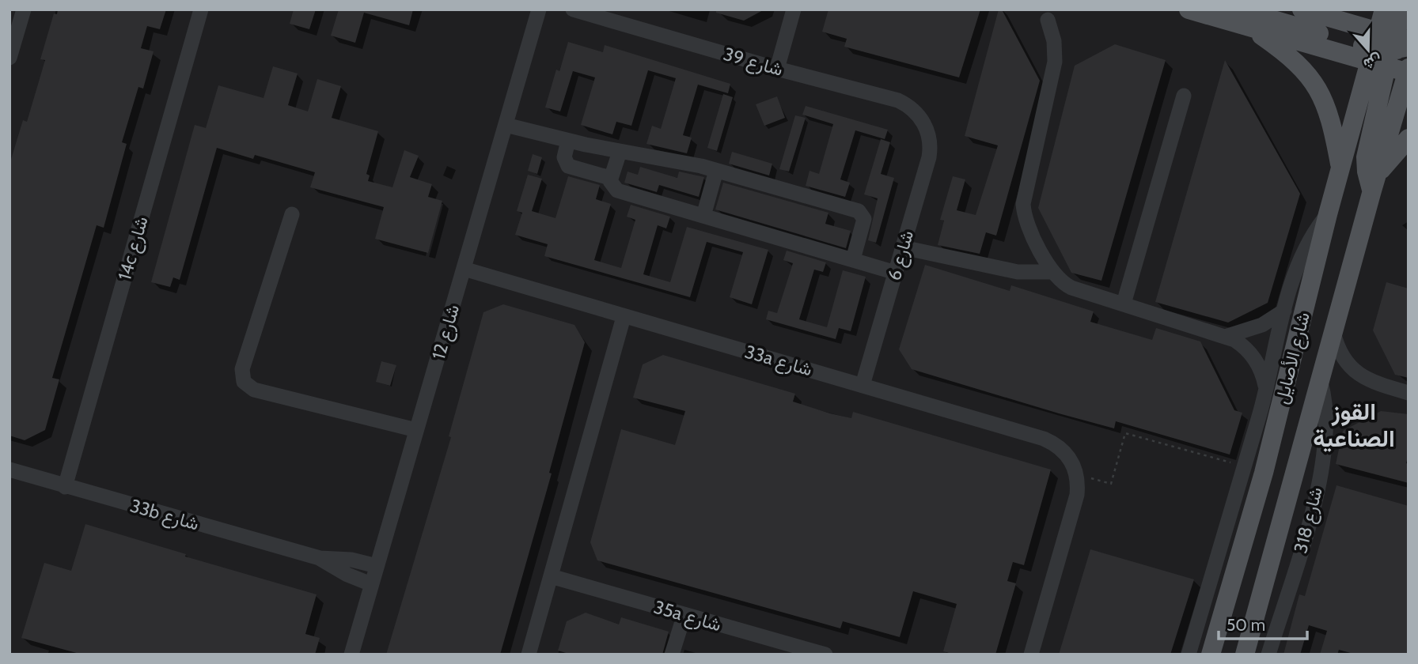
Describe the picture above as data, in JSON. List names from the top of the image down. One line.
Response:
{"streets":{"main road":["شارع الأصايل"],"street":["شارع 39","14c شارع","شارع 6","شارع 12","33a شارع","33b شارع","شارع 318","35a شارع"]},"crossings":[["شارع 39","شارع 6"],["14c شارع","33b شارع"],["شارع 6","33a شارع"],["شارع 12","33a شارع"],["شارع 12","33b شارع"],["شارع الأصايل","شارع 318"]],"districts":["القوز الصناعية"],"scale_bar":"50 m","north":"bottom"}
